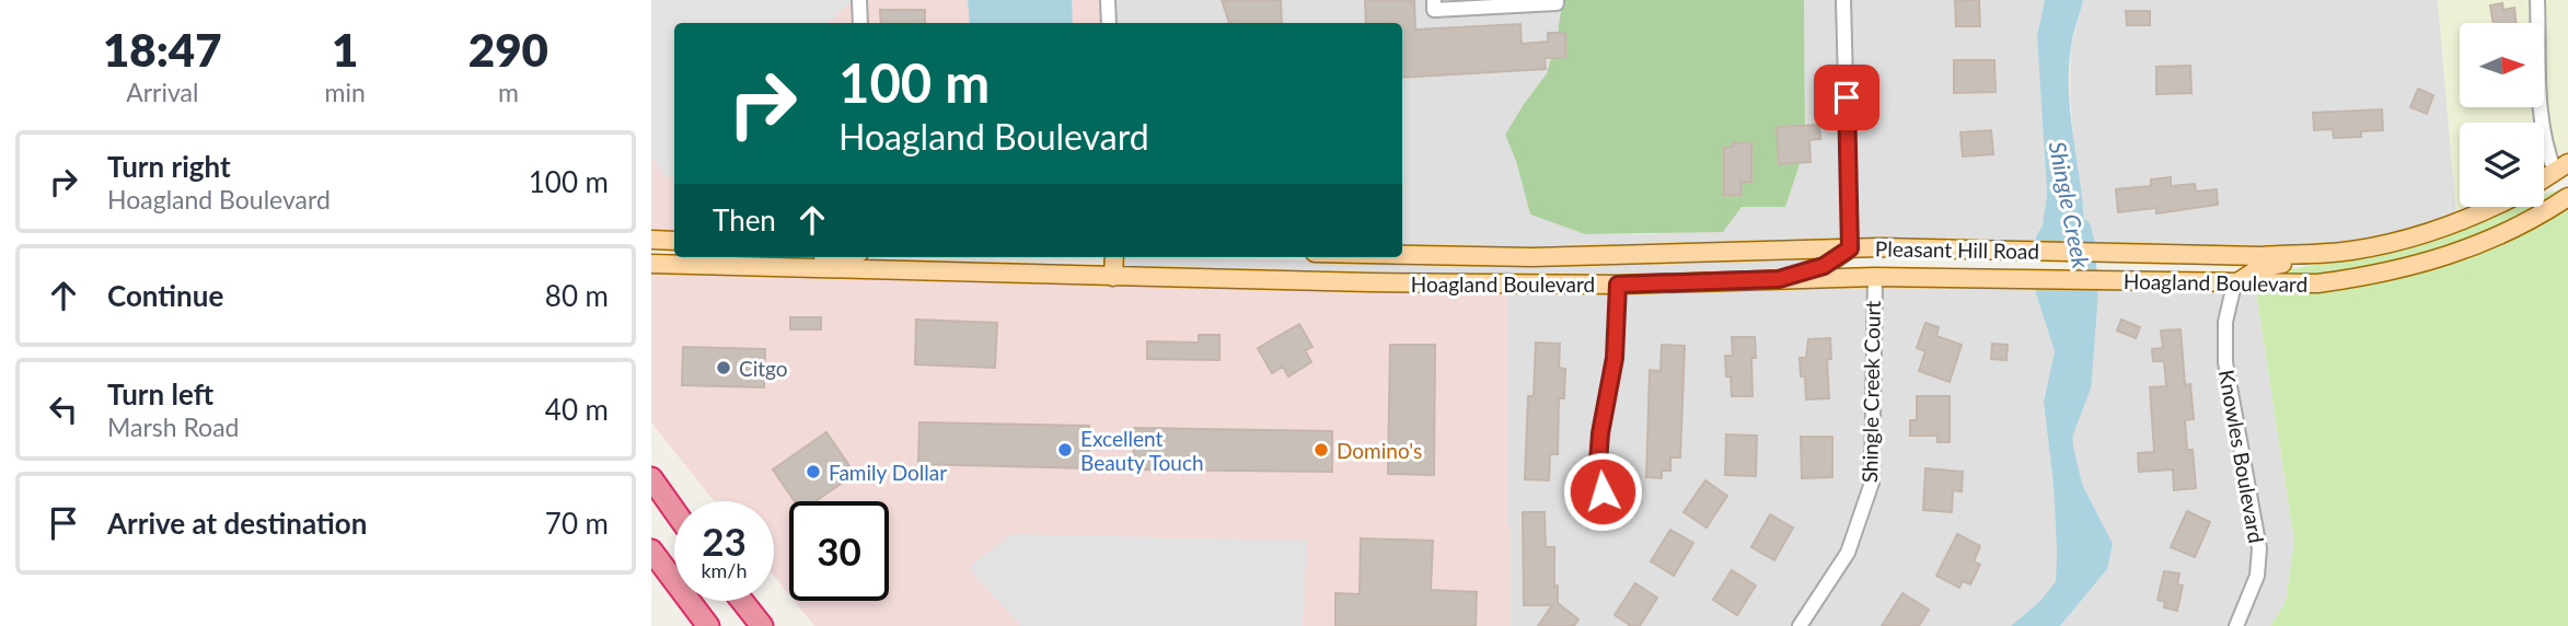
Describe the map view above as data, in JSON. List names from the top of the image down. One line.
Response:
{"streets":{"main road":["Pleasant Hill Road","Hoagland Boulevard"],"street":["Shingle Creek Court","Knowles Boulevard"]},"crossings":[["Hoagland Boulevard","Shingle Creek Court"],["Hoagland Boulevard","Knowles Boulevard"]],"water":["Shingle Creek"],"places":["Citgo","Excellent Beauty Touch","Domino's","Family Dollar"],"north":"right","page":{"eta":["18:47","Arrival","1","min","290","m"],"turn":["100 m","Hoagland Boulevard"],"list":[{"name":"Turn right","note":"Hoagland Boulevard","value":"100 m"},{"name":"Continue","value":"80 m"},{"name":"Turn left","note":"Marsh Road","value":"40 m"},{"name":"Arrive at destination","value":"70 m"}],"then":"Then","speed":"23 km/h","limit":"30"}}
